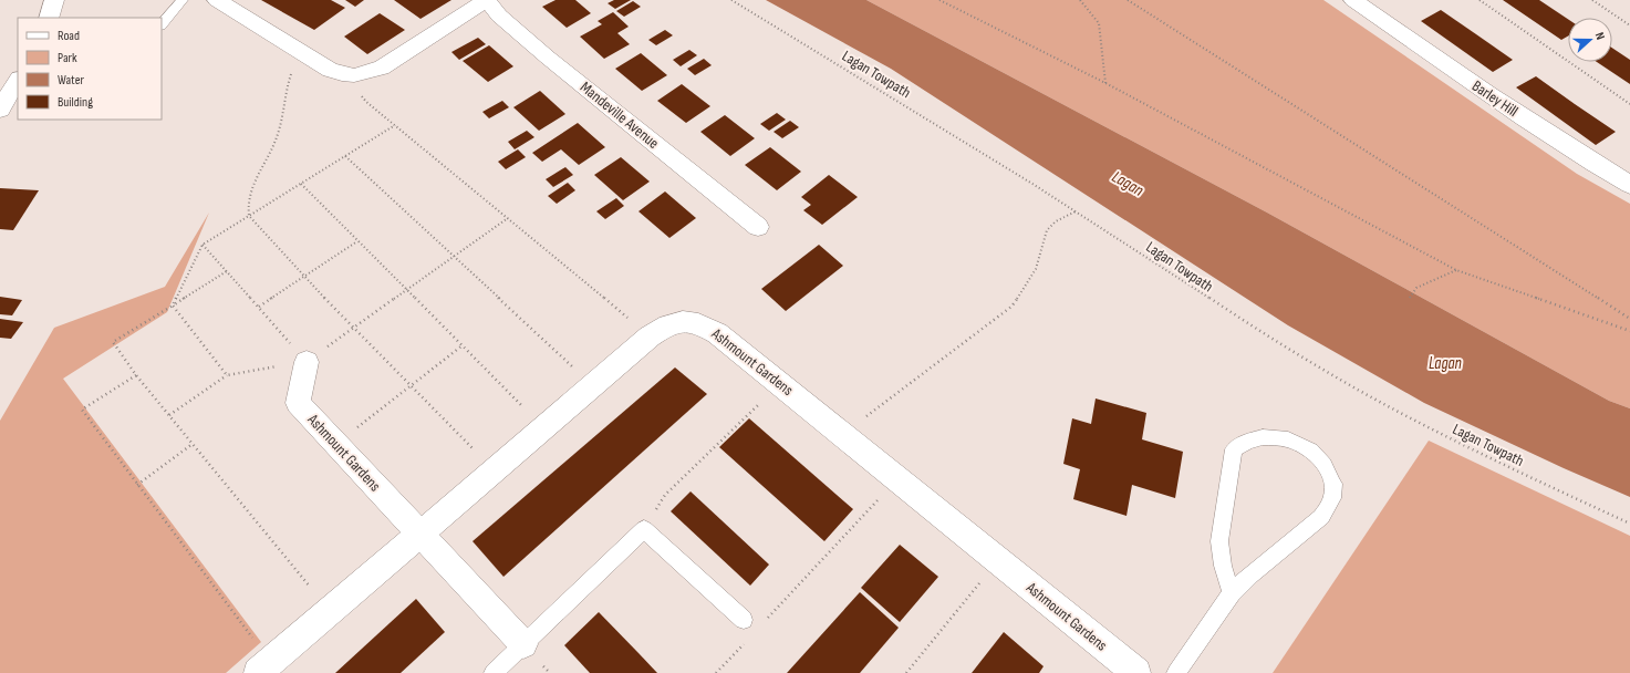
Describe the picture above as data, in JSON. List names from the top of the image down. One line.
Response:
{"streets":{"street":["Barley Hill","Mandeville Avenue","Ashmount Gardens"],"path":["Lagan Towpath"]},"water":["Lagan"],"legend":["Road","Park","Water","Building"],"north":"right"}
